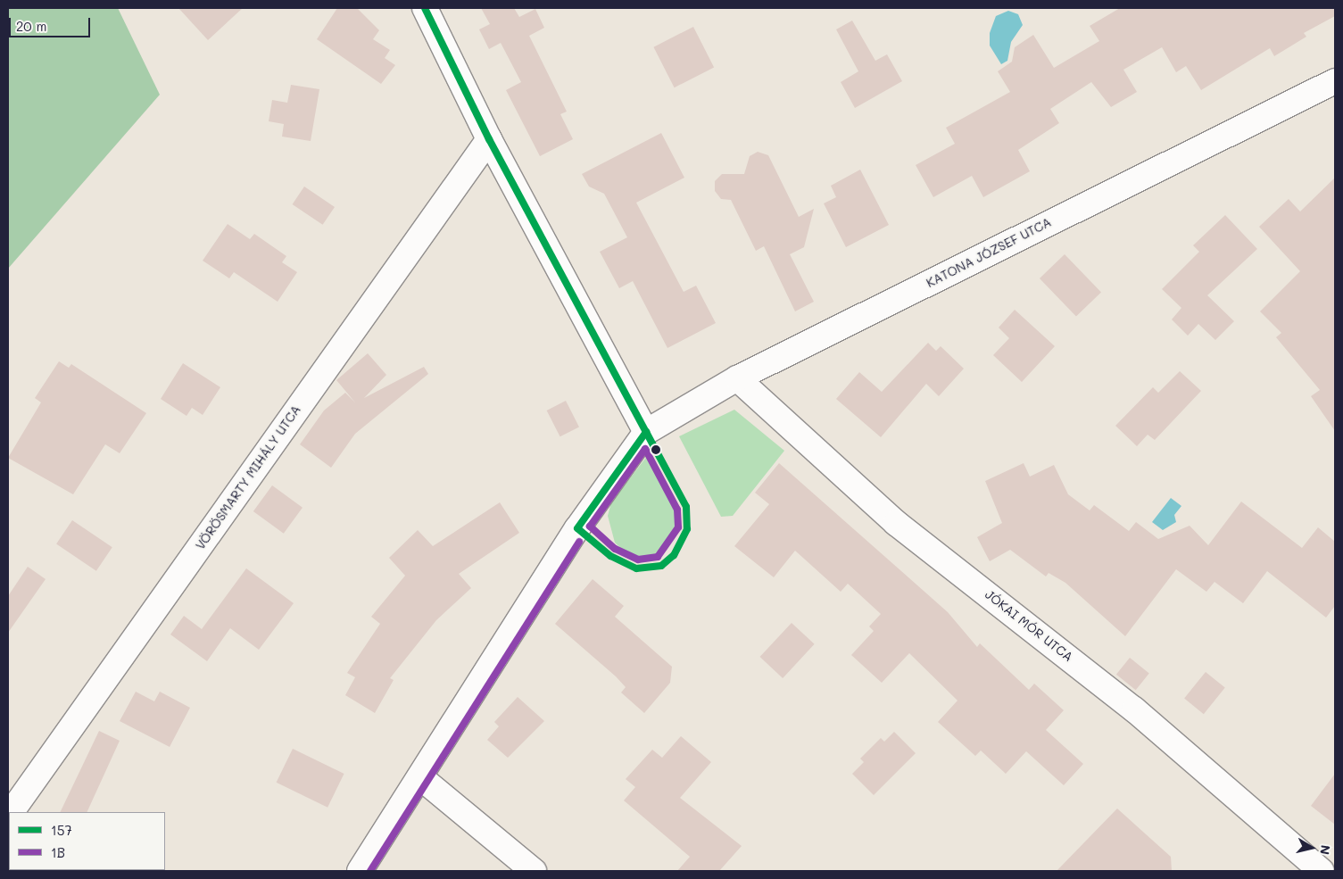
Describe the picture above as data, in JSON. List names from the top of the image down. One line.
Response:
{"streets":{"street":["KATONA JÓZSEF UTCA","VÖRÖSMARTY MIHÁLY UTCA","JÓKAI MÓR UTCA"]},"crossings":[["KATONA JÓZSEF UTCA","JÓKAI MÓR UTCA"]],"lines":["transit line 157","transit line 1B"],"legend":["157","1B"],"scale_bar":"20 m","north":"right"}
